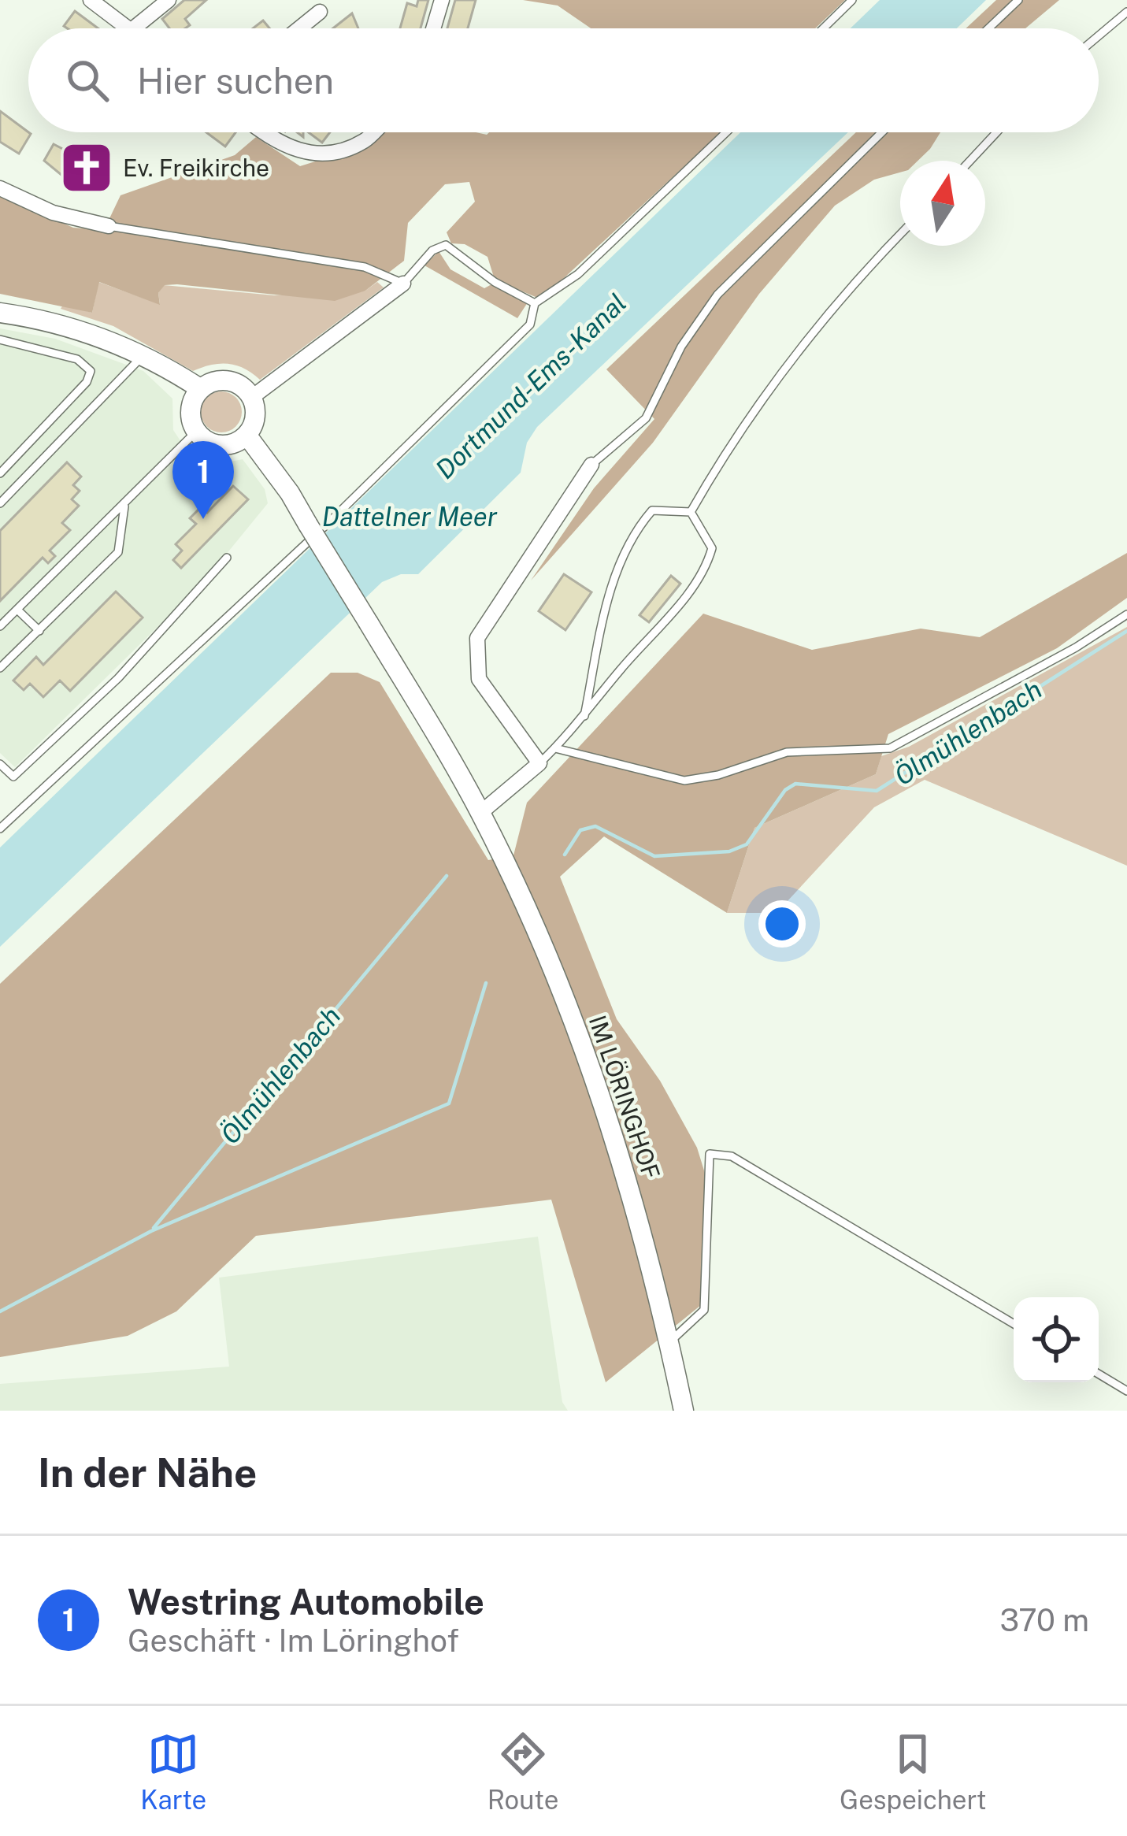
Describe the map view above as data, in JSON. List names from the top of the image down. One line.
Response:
{"streets":{"street":["IM LÖRINGHOF"]},"water":["Dortmund-Ems-Kanal","Dattelner Meer","Ölmühlenbach"],"places":{"church":["Ev. Freikirche"]},"north":"top","page":{"search":"Hier suchen","pins":"1","heading":"In der Nähe","list":[{"mark":"1","name":"Westring Automobile","note":"Geschäft · Im Löringhof","value":"370 m"}],"nav":["Karte","Route","Gespeichert"]}}
